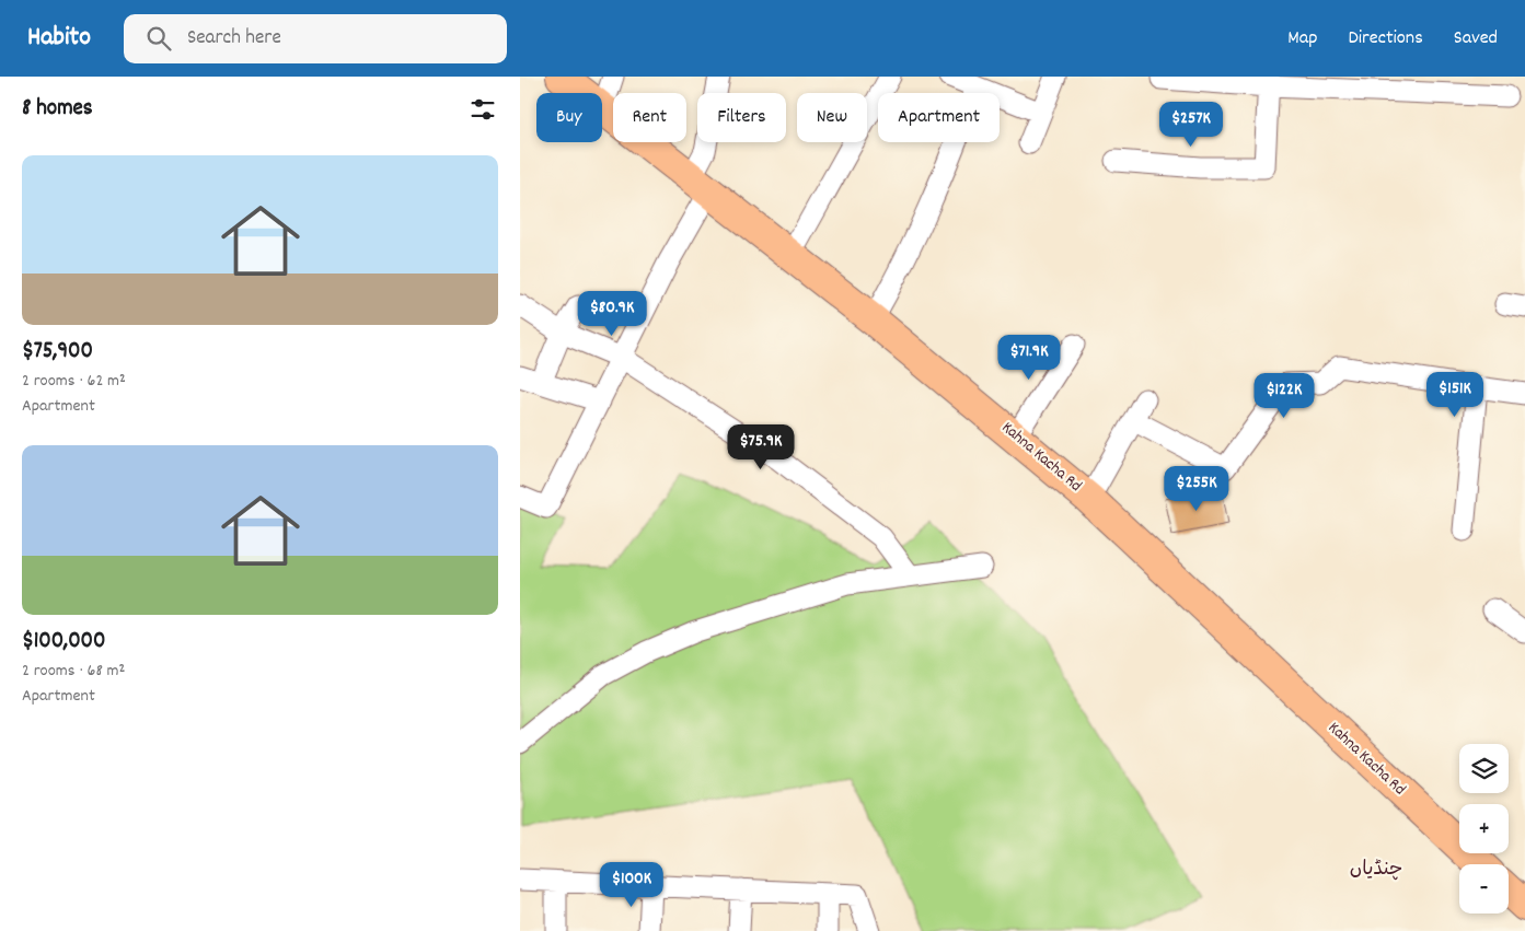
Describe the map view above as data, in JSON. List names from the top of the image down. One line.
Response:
{"streets":{"main road":["Kahna Kacha Rd"]},"districts":["چنڈیاں"],"page":{"header":"Habito","search":"Search here","nav":["Map","Directions","Saved"],"heading":"8 homes","chip":["Buy","Rent","Filters","New","Apartment"],"price":["$257K","$80.9K","$71.9K","$151K","$122K","$75.9K","$255K","$100K"],"list":[{"name":"$75,900","note":"2 rooms · 62 m² · Apartment"},{"name":"$100,000","note":"2 rooms · 68 m² · Apartment"}],"map_buttons":["+","−"]}}
